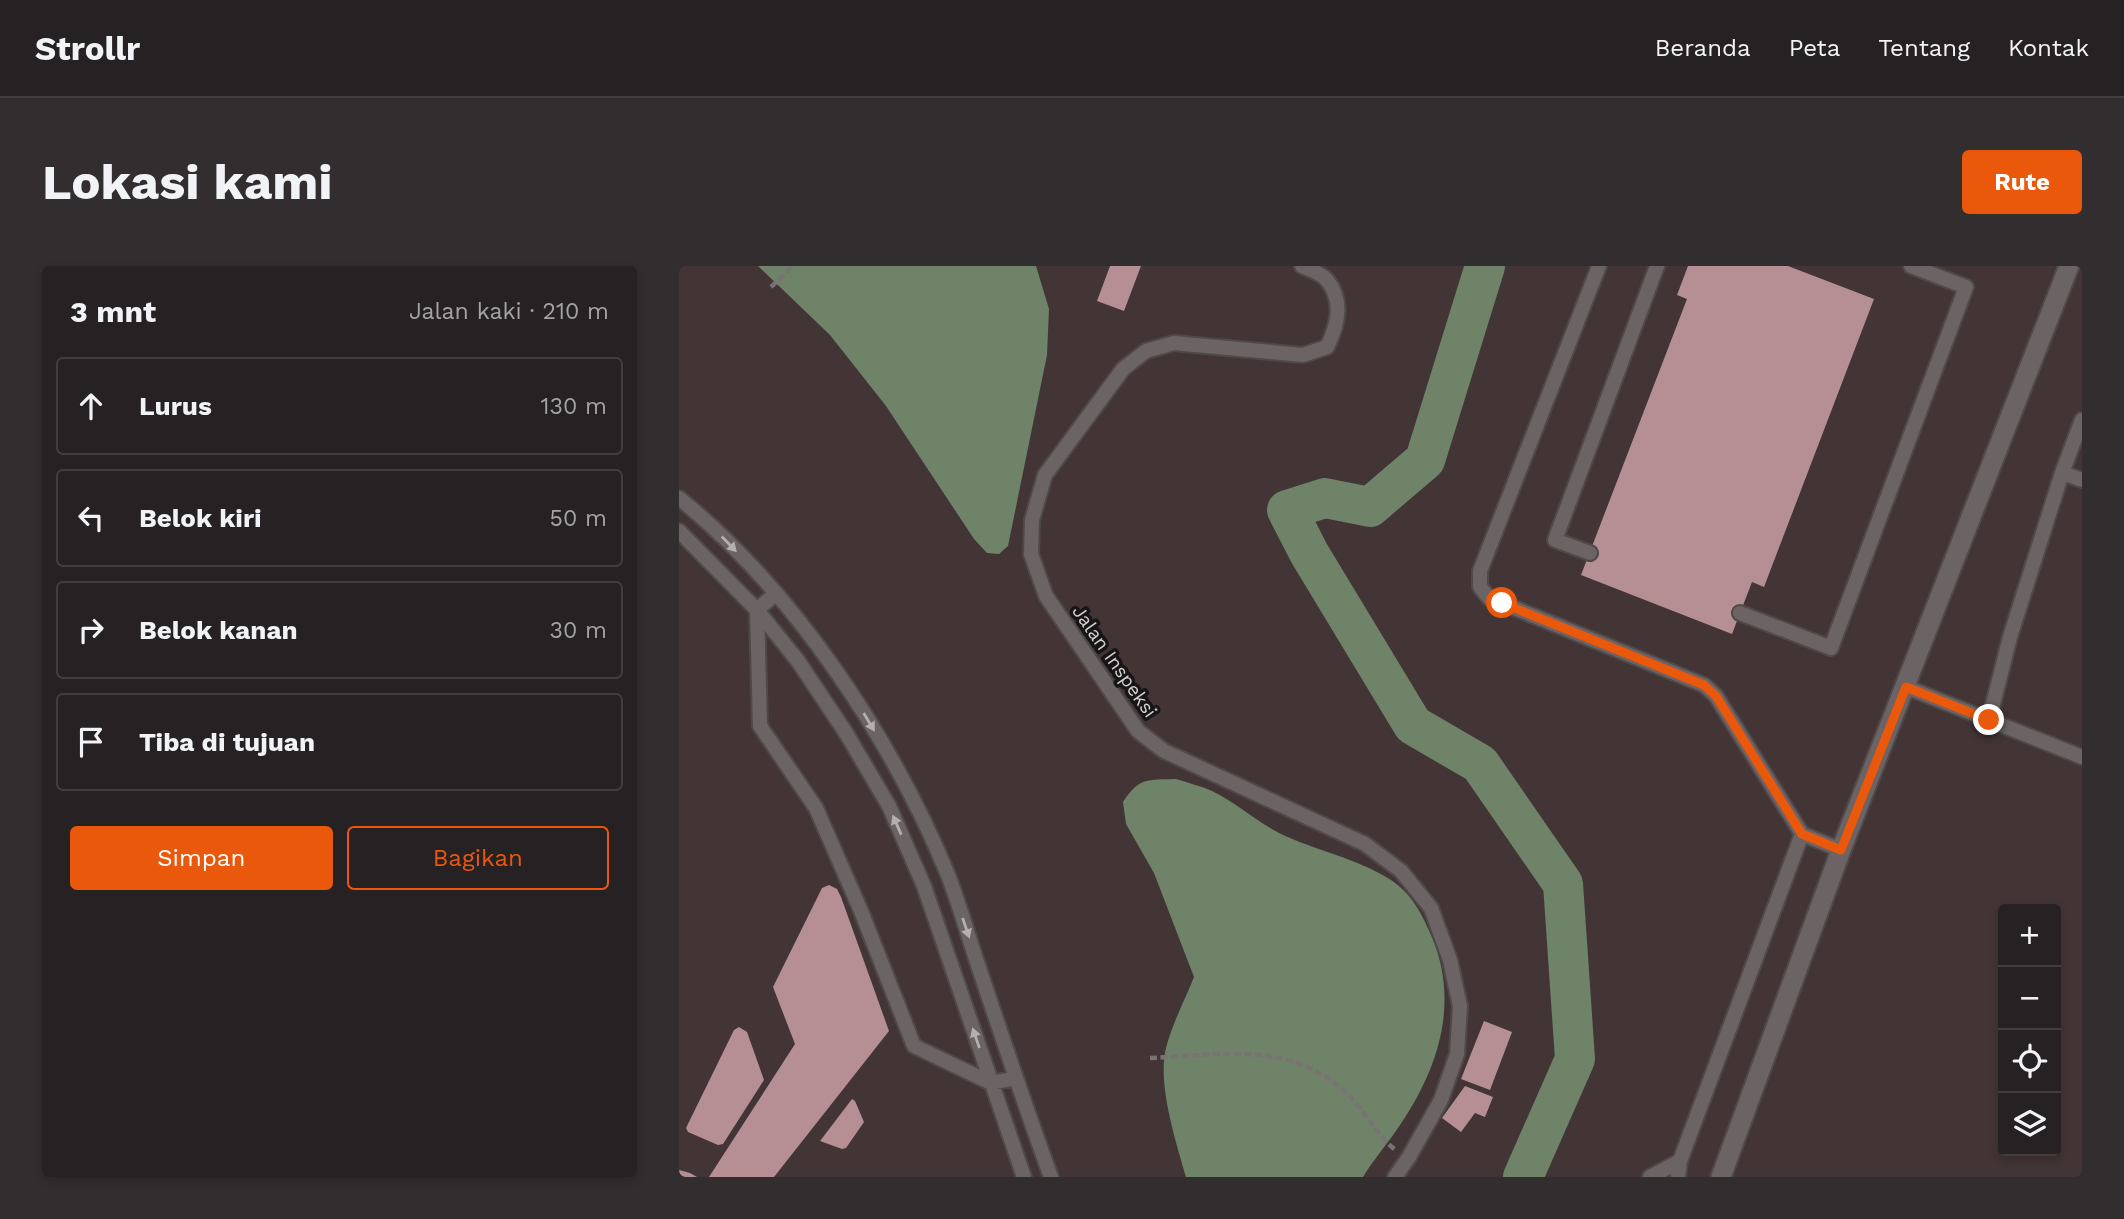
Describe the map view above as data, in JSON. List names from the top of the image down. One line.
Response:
{"streets":{"lane":["Jalan Inspeksi"]},"page":{"header":"Strollr","nav":["Beranda","Peta","Tentang","Kontak"],"buttons":["Rute",["Simpan","Bagikan"]],"title":"Lokasi kami","heading":["3 mnt","Jalan kaki · 210 m"],"list":[["Lurus","130 m"],["Belok kiri","50 m"],["Belok kanan","30 m"],"Tiba di tujuan"],"map_buttons":["+","−"]}}
